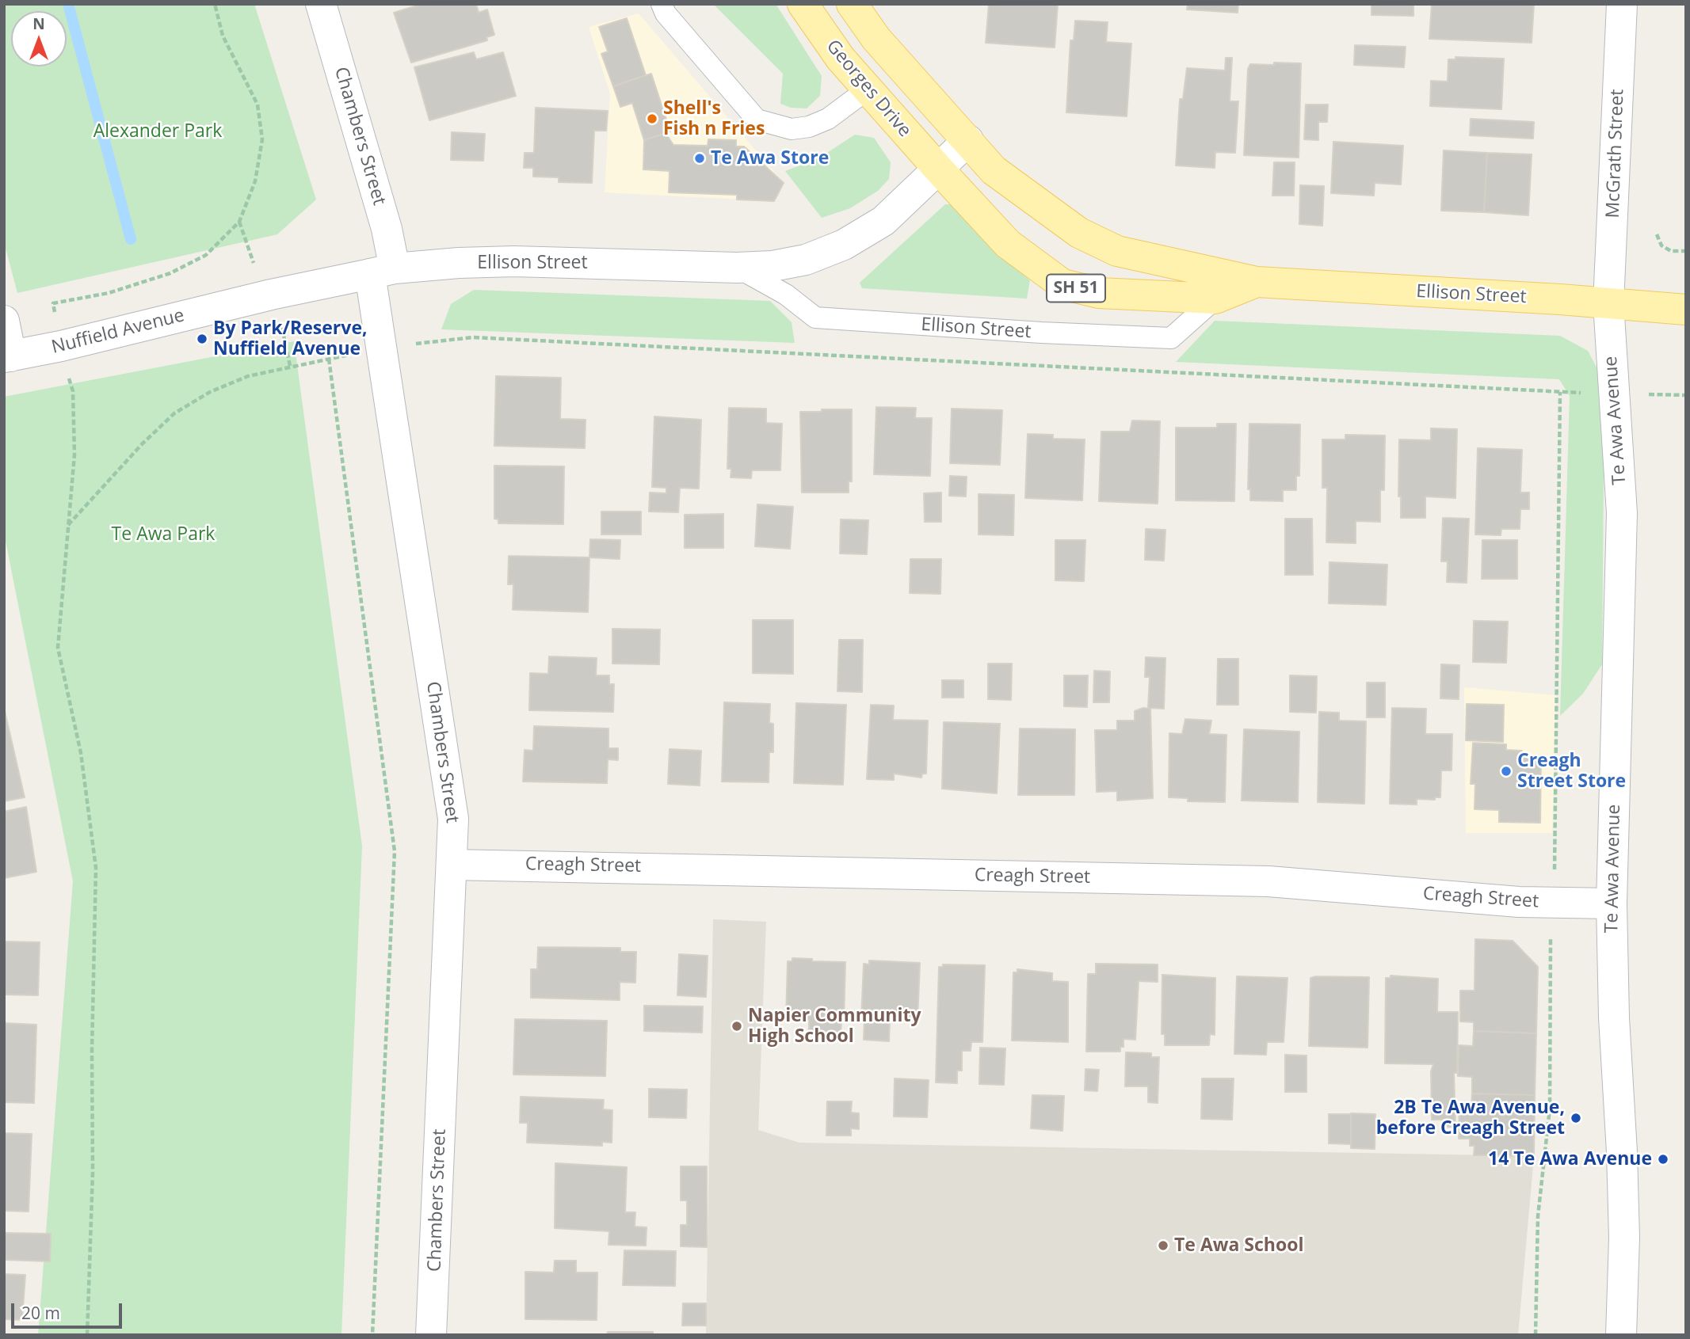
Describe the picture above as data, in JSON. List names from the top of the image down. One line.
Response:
{"streets":{"main road":["Georges Drive","Ellison Street","SH 51"],"street":["Chambers Street","McGrath Street","Nuffield Avenue","Te Awa Avenue","Creagh Street"]},"crossings":[["Georges Drive","Ellison Street"],["Chambers Street","Ellison Street"],["Chambers Street","Nuffield Avenue"],["Chambers Street","Creagh Street"],["McGrath Street","Ellison Street"],["McGrath Street","Te Awa Avenue"],["Ellison Street","SH 51"],["Ellison Street","Nuffield Avenue"],["Ellison Street","Te Awa Avenue"],["Te Awa Avenue","Creagh Street"]],"parks":["Alexander Park","Te Awa Park"],"places":["Shell's Fish n Fries","Te Awa Store","By Park/Reserve, Nuffield Avenue","Creagh Street Store","Napier Community High School","2B Te Awa Avenue, before Creagh Street","14 Te Awa Avenue","Te Awa School"],"scale_bar":"20 m","north":"top"}
